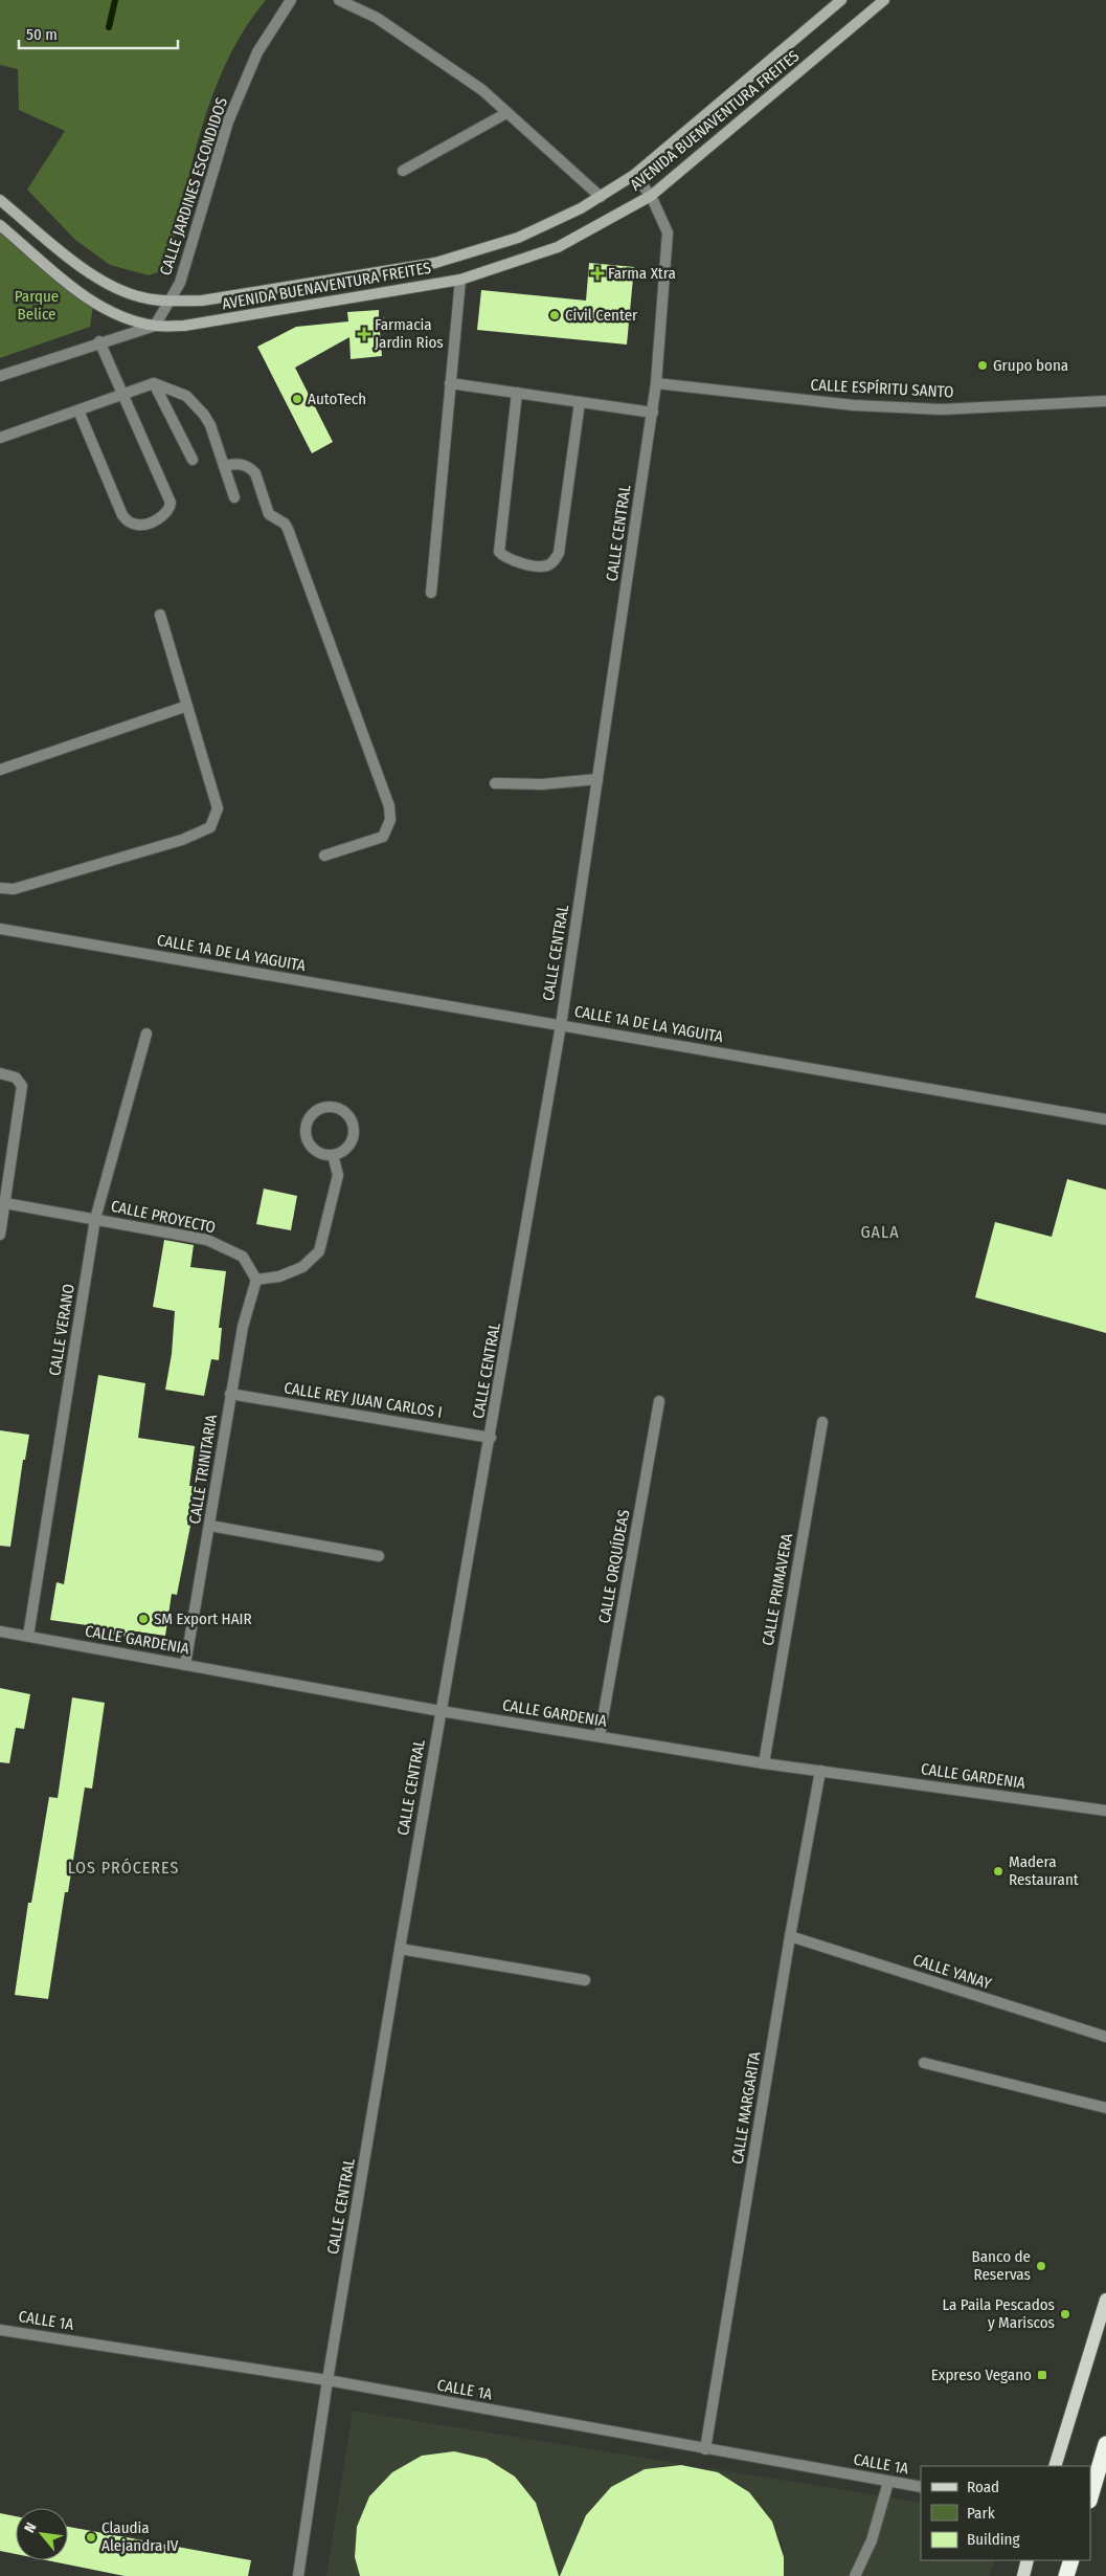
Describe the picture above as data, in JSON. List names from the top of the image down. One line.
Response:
{"streets":{"main road":["AVENIDA BUENAVENTURA FREITES"],"street":["CALLE JARDINES ESCONDIDOS","CALLE ESPÍRITU SANTO","CALLE CENTRAL","CALLE 1A DE LA YAGUITA","CALLE PROYECTO","CALLE VERANO","CALLE REY JUAN CARLOS I","CALLE TRINITARIA","CALLE ORQUÍDEAS","CALLE PRIMAVERA","CALLE GARDENIA","CALLE YANAY","CALLE MARGARITA","CALLE 1A"]},"crossings":[["AVENIDA BUENAVENTURA FREITES","CALLE JARDINES ESCONDIDOS"],["AVENIDA BUENAVENTURA FREITES","CALLE CENTRAL"],["CALLE ESPÍRITU SANTO","CALLE CENTRAL"],["CALLE CENTRAL","CALLE 1A DE LA YAGUITA"],["CALLE CENTRAL","CALLE REY JUAN CARLOS I"],["CALLE CENTRAL","CALLE GARDENIA"],["CALLE CENTRAL","CALLE 1A"],["CALLE PROYECTO","CALLE VERANO"],["CALLE PROYECTO","CALLE TRINITARIA"],["CALLE VERANO","CALLE GARDENIA"],["CALLE REY JUAN CARLOS I","CALLE TRINITARIA"],["CALLE TRINITARIA","CALLE GARDENIA"],["CALLE ORQUÍDEAS","CALLE GARDENIA"],["CALLE PRIMAVERA","CALLE GARDENIA"],["CALLE GARDENIA","CALLE MARGARITA"],["CALLE YANAY","CALLE MARGARITA"],["CALLE MARGARITA","CALLE 1A"]],"districts":["GALA","LOS PRÓCERES"],"parks":["Parque Belice"],"places":{"health":["Farma Xtra","Farmacia Jardin Rios"],"other":["Civil Center","Grupo bona","AutoTech","SM Export HAIR","Madera Restaurant","Banco de Reservas","La Paila Pescados y Mariscos","Claudia Alejandra IV"],"transit":["Expreso Vegano"]},"legend":["Road","Park","Building"],"scale_bar":"50 m","north":"top left"}
